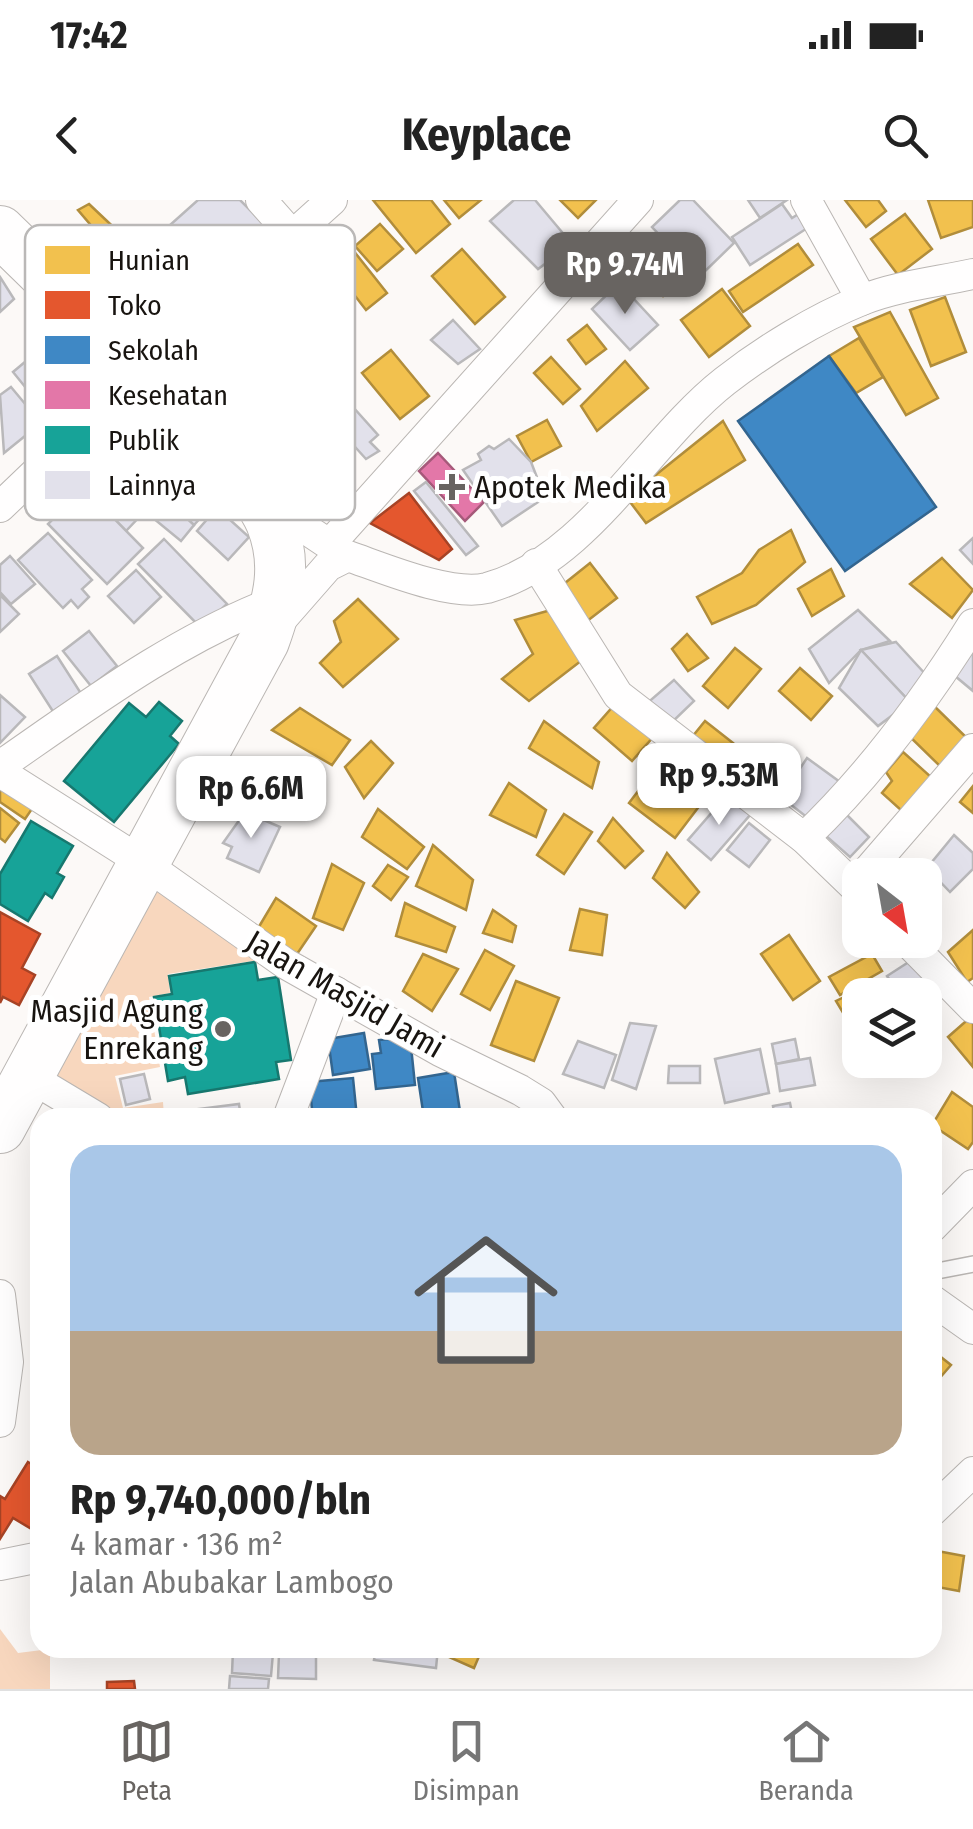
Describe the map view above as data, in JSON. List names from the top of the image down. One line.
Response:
{"streets":{"street":["Jalan Masjid Jami"]},"places":{"health":["Apotek Medika"],"other":["Masjid Agung Enrekang"]},"legend":["Hunian","Toko","Sekolah","Kesehatan","Publik","Lainnya"],"north":"bottom right","page":{"status":"17:42","header":"Keyplace","price":["Rp 9.74M","Rp 9.53M","Rp 6.6M"],"list":[{"name":"Rp 9,740,000/bln","note":"4 kamar · 136 m² · Jalan Abubakar Lambogo"}],"tabs":["Peta","Disimpan","Beranda"]}}
